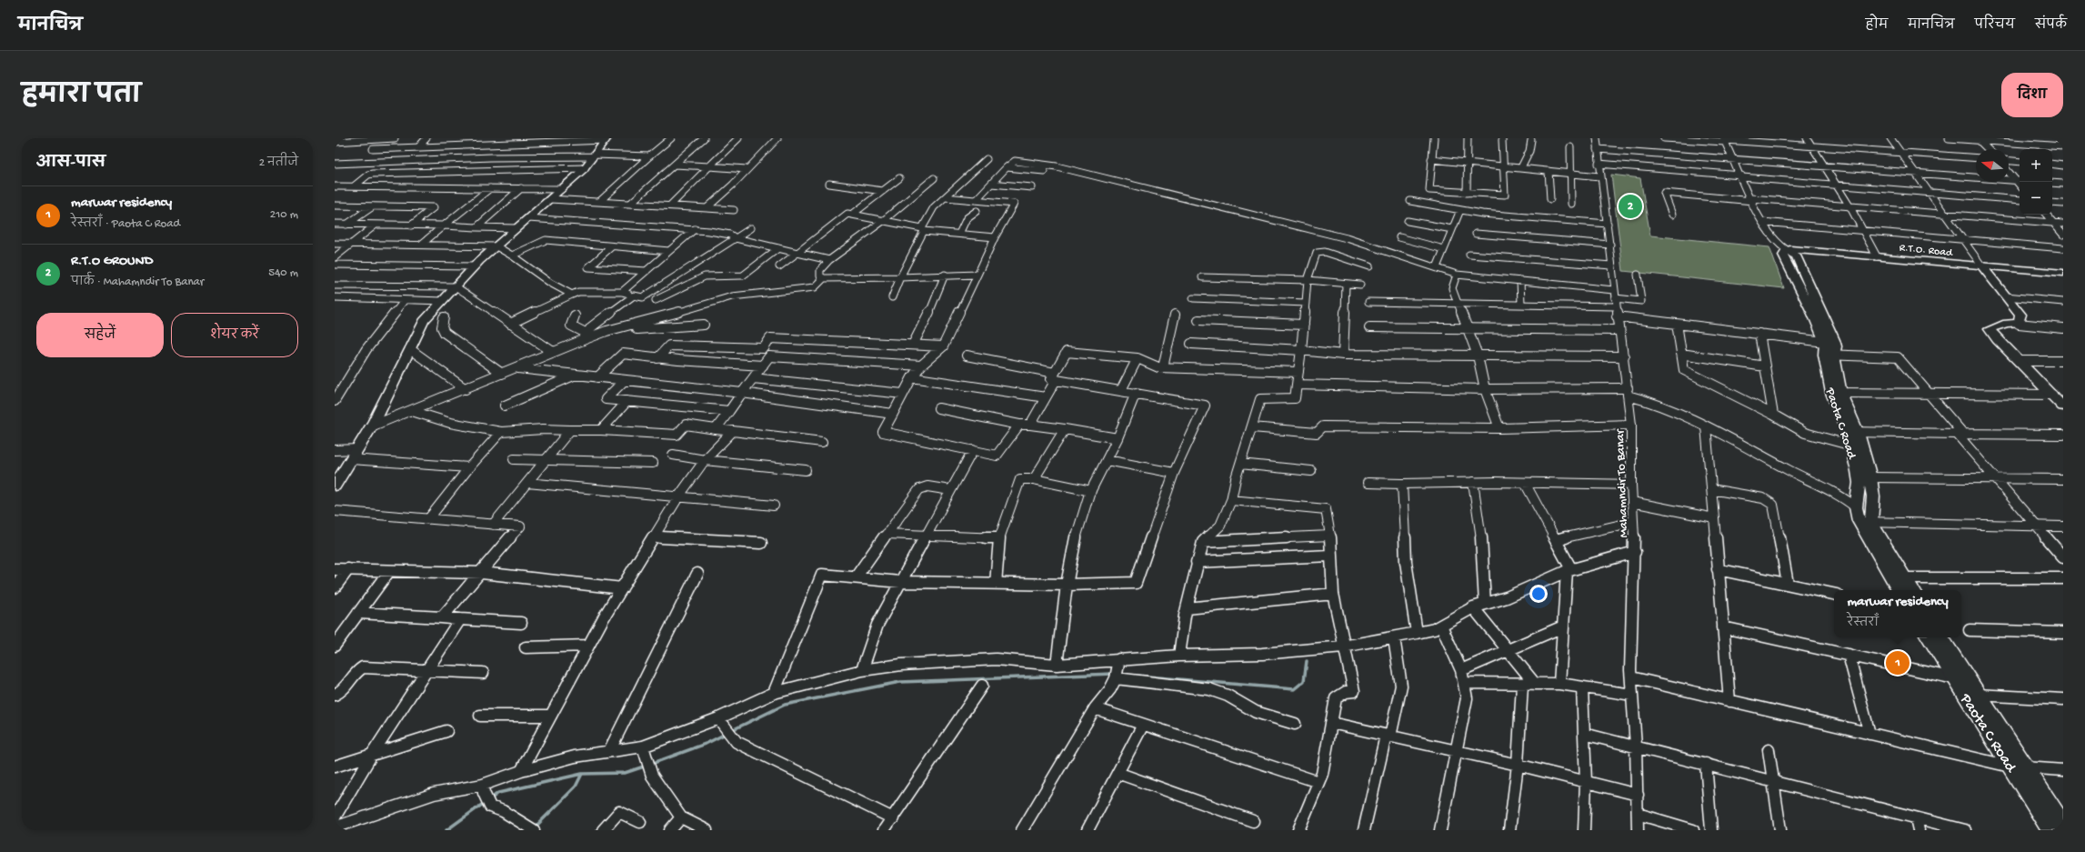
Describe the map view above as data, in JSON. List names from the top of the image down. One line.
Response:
{"streets":{"street":["R.T.O. Road","Paota C Road","Mahamndir To Banar"]},"crossings":[["R.T.O. Road","Paota C Road"]],"north":"left","page":{"header":"मानचित्र","nav":["होम","मानचित्र","परिचय","संपर्क"],"title":"हमारा पता","buttons":["दिशा",["सहेजें","शेयर करें"]],"heading":["आस-पास","2 नतीजे"],"map_buttons":["+","−"],"list":[{"mark":"1","name":"marwar residency","note":"रेस्तराँ · Paota C Road","value":"210 m"},{"mark":"2","name":"R.T.O GROUND","note":"पार्क · Mahamndir To Banar","value":"540 m"}],"pins":["2","1"],"popup":["marwar residency","रेस्तराँ"]}}
